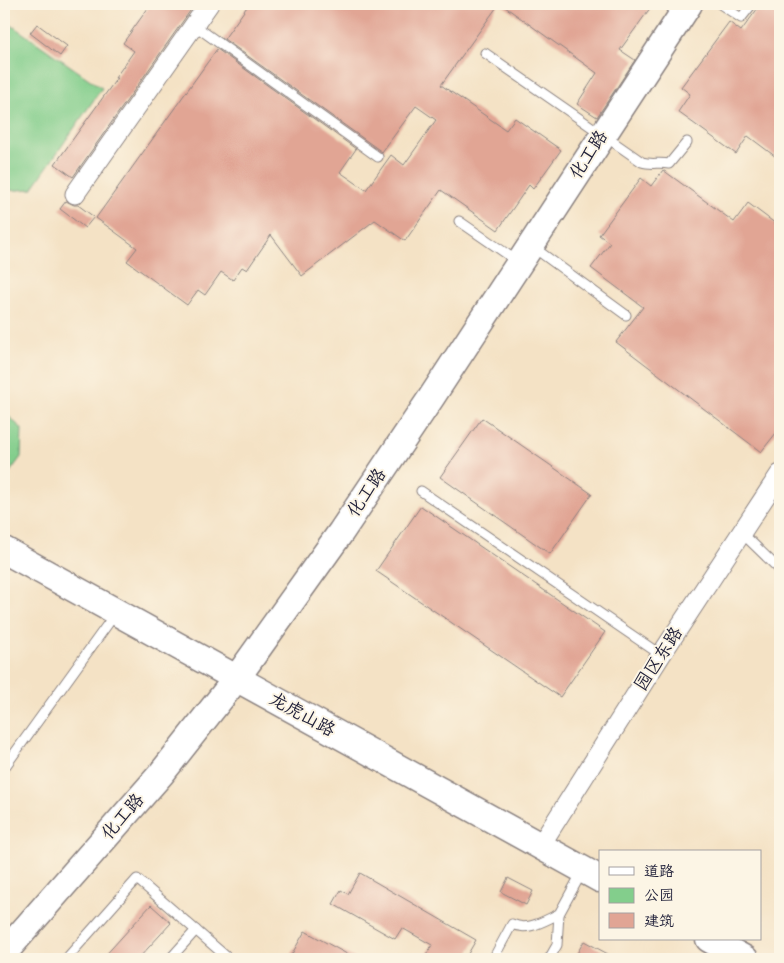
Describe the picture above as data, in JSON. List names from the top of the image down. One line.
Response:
{"streets":{"street":["化工路","园区东路","龙虎山路"]},"crossings":[["化工路","龙虎山路"],["园区东路","龙虎山路"]],"legend":["道路","公园","建筑"]}
